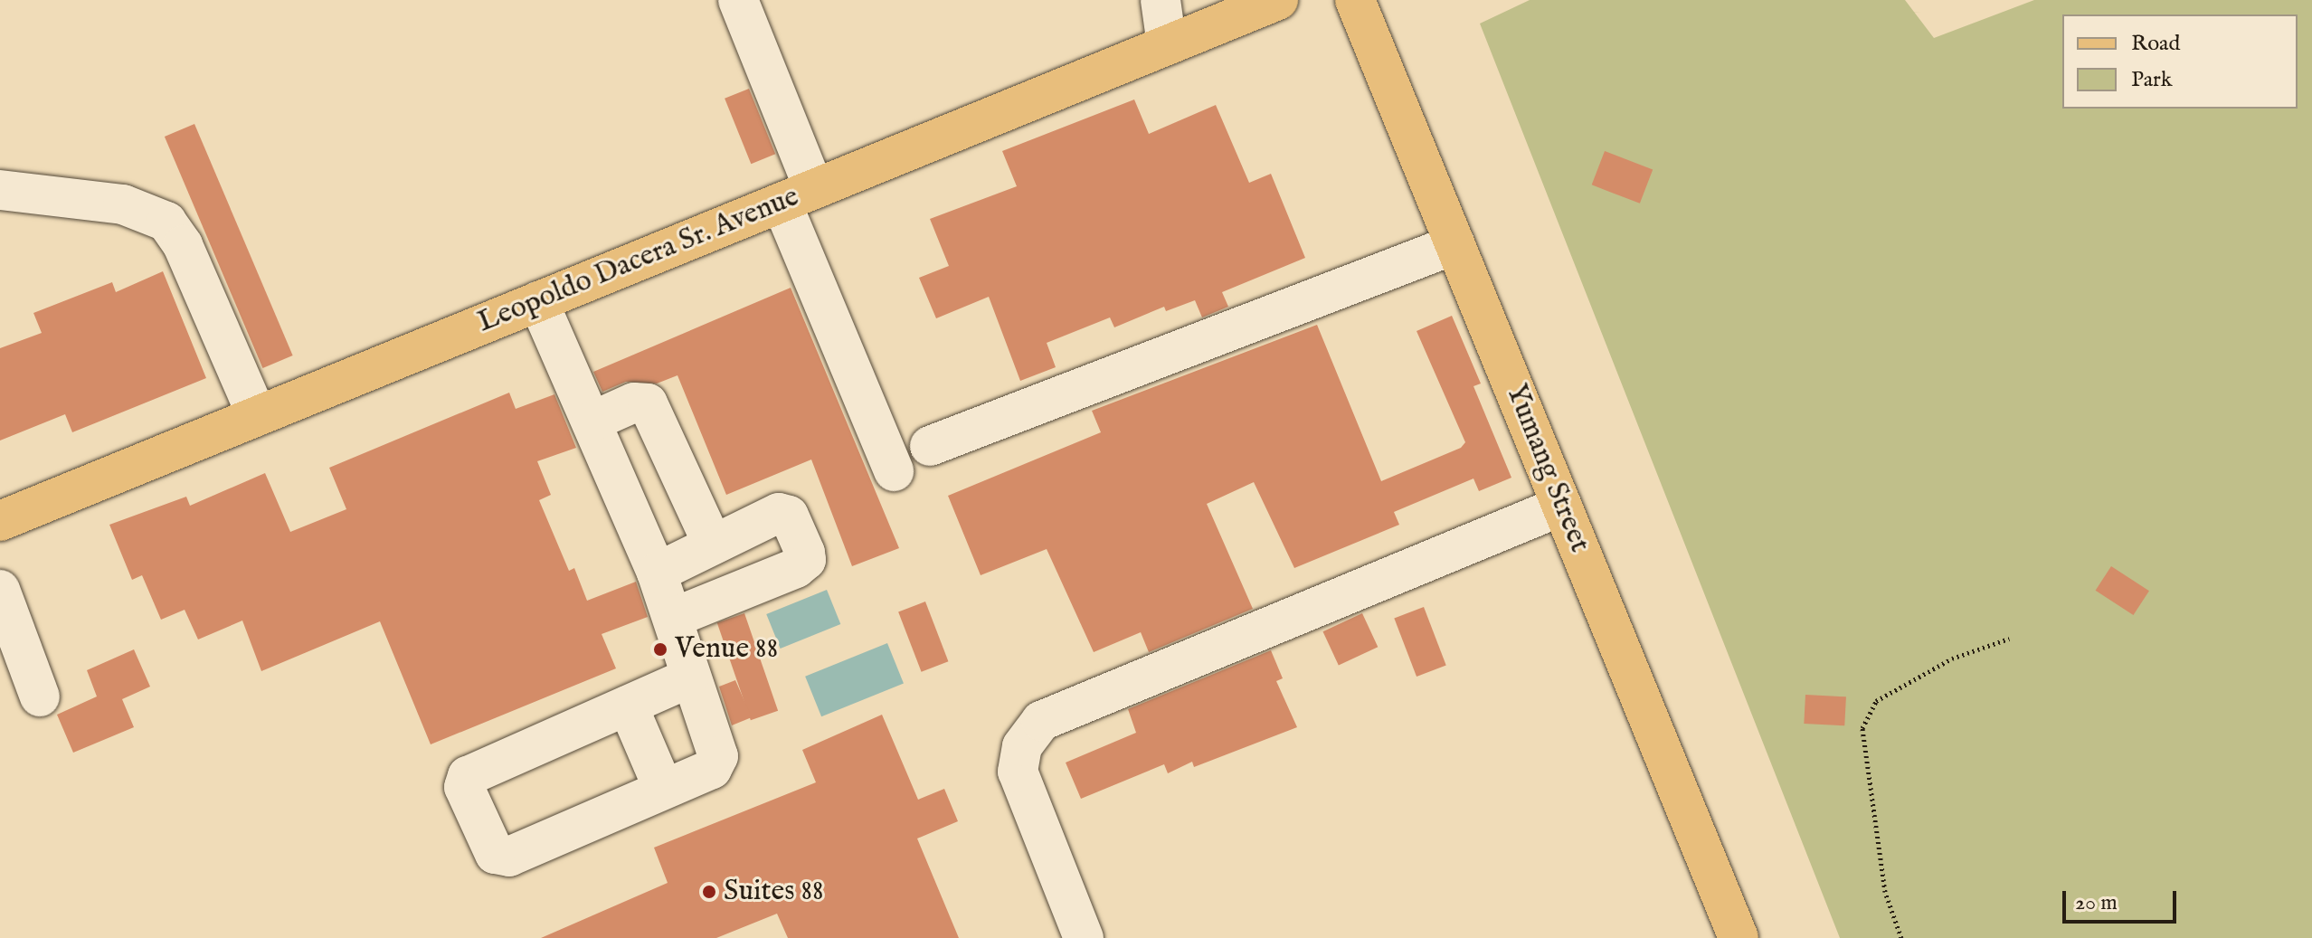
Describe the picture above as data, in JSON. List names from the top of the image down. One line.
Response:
{"streets":{"main road":["Leopoldo Dacera Sr. Avenue","Yumang Street"]},"places":["Venue 88","Suites 88"],"legend":["Road","Park"],"scale_bar":"20 m"}
